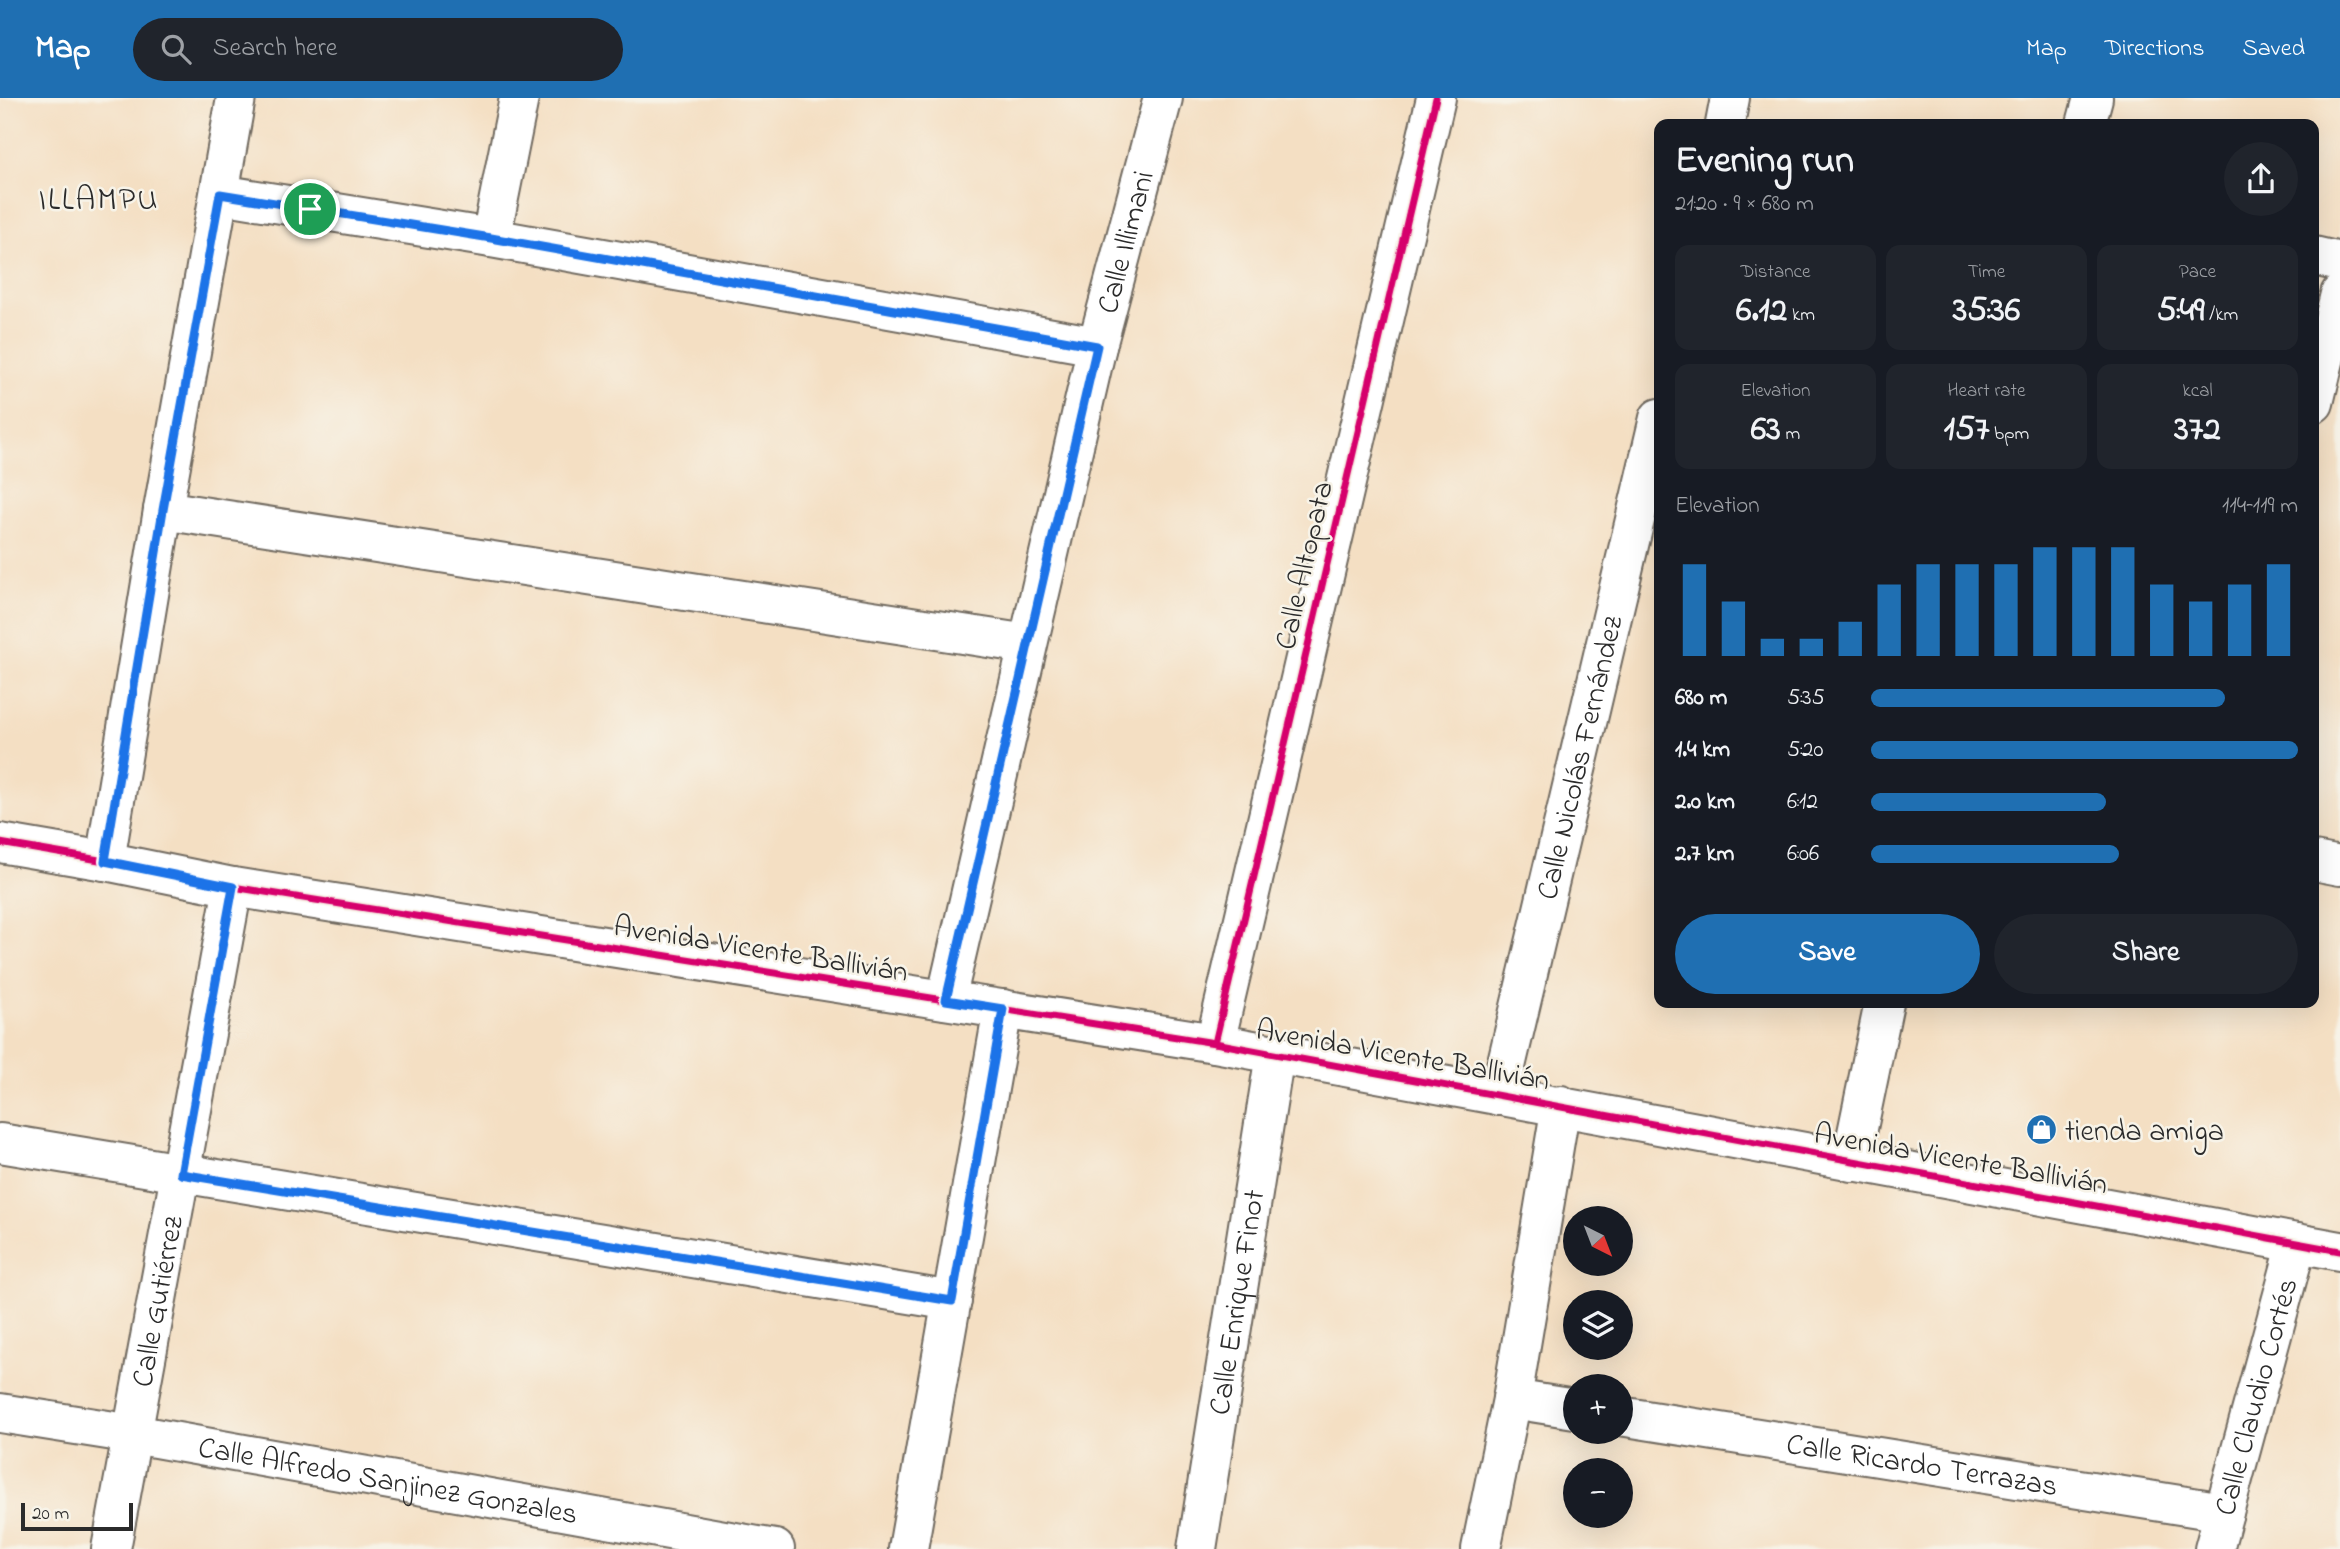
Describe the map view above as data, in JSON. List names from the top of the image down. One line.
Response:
{"streets":{"street":["Calle Illimani","Calle Altopata","Calle Nicolás Fernández","Avenida Vicente Ballivián","Calle Gutiérrez","Calle Enrique Finot","Calle Claudio Cortés","Calle Ricardo Terrazas","Calle Alfredo Sanjinez Gonzales"]},"crossings":[["Calle Illimani","Avenida Vicente Ballivián"],["Calle Altopata","Avenida Vicente Ballivián"],["Calle Nicolás Fernández","Avenida Vicente Ballivián"],["Avenida Vicente Ballivián","Calle Gutiérrez"],["Avenida Vicente Ballivián","Calle Enrique Finot"],["Avenida Vicente Ballivián","Calle Claudio Cortés"],["Calle Gutiérrez","Calle Alfredo Sanjinez Gonzales"],["Calle Claudio Cortés","Calle Ricardo Terrazas"]],"districts":["ILLAMPU"],"places":{"shop":["tienda amiga"]},"scale_bar":"20 m","north":"bottom right","page":{"header":"Map","search":"Search here","nav":["Map","Directions","Saved"],"heading":["Evening run","21:20 · 9 × 680 m"],"stats":[["Distance","6.12 km"],["Time","35:36"],["Pace","5:49 /km"],["Elevation","63 m"],["Heart rate","157 bpm"],["kcal","372"]],"chart":["Elevation","114–119 m"],"list":[{"name":"680 m","note":"5:35"},{"name":"1.4 km","note":"5:20"},{"name":"2.0 km","note":"6:12"},{"name":"2.7 km","note":"6:06"}],"buttons":["Save","Share"],"map_buttons":["+","−"],"scale":"20 m"}}
